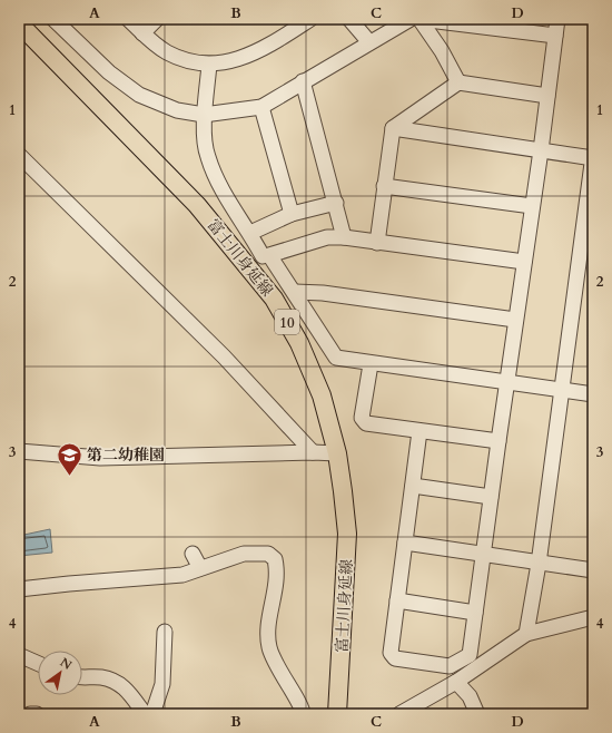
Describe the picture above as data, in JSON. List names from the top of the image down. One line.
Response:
{"streets":{"main road":["富士川身延線","10"]},"places":{"school or university":["第二幼稚園"]},"north":"top right","grid":{"columns":["A","B","C","D"],"rows":["1","2","3","4"]}}
